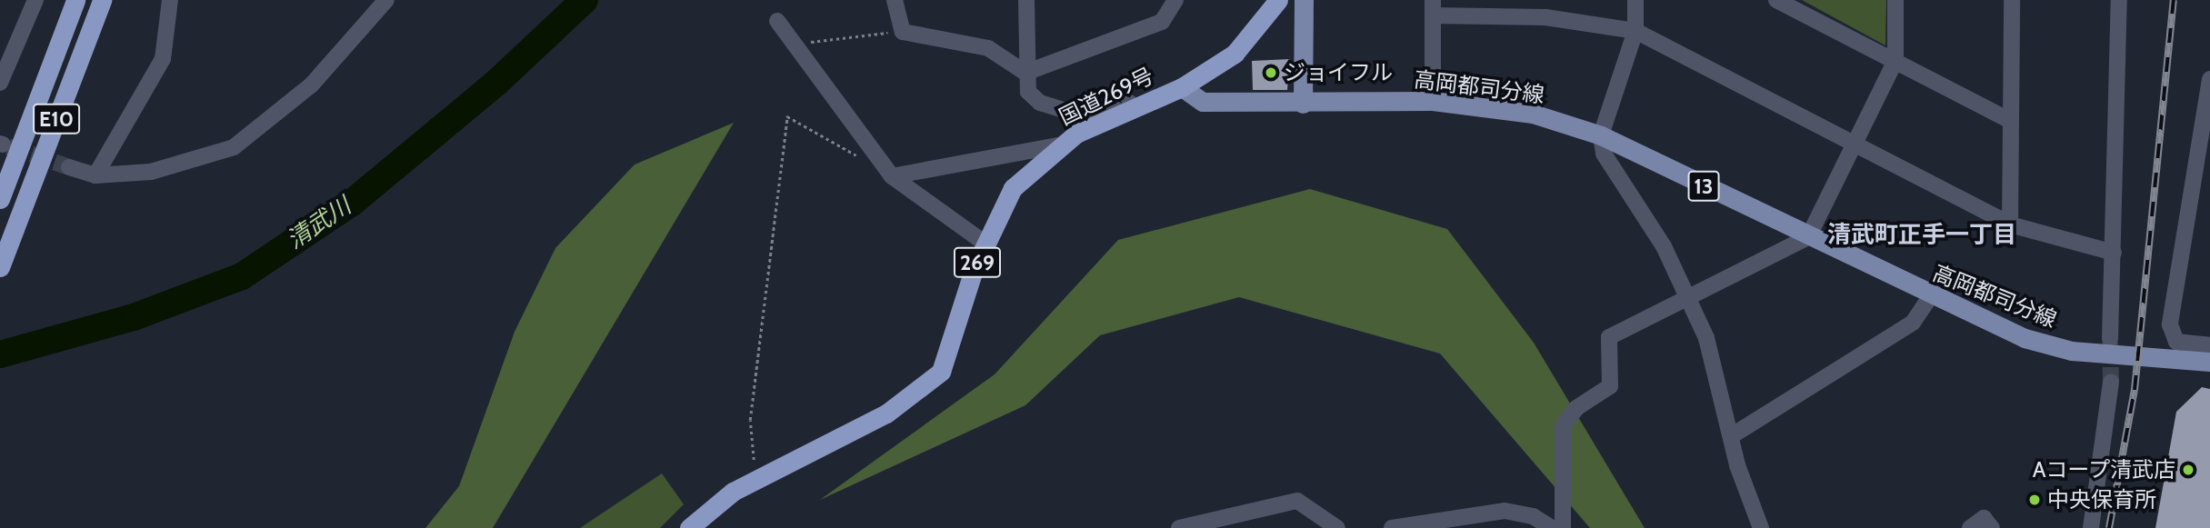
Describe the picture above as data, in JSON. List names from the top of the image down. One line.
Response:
{"streets":{"highway":["国道269号","E10","269"],"main road":["高岡都司分線","13"]},"crossings":[["高岡都司分線","国道269号"]],"districts":["清武町正手一丁目"],"water":["清武川"],"places":["ジョイフル","Aコープ清武店","中央保育所"]}
